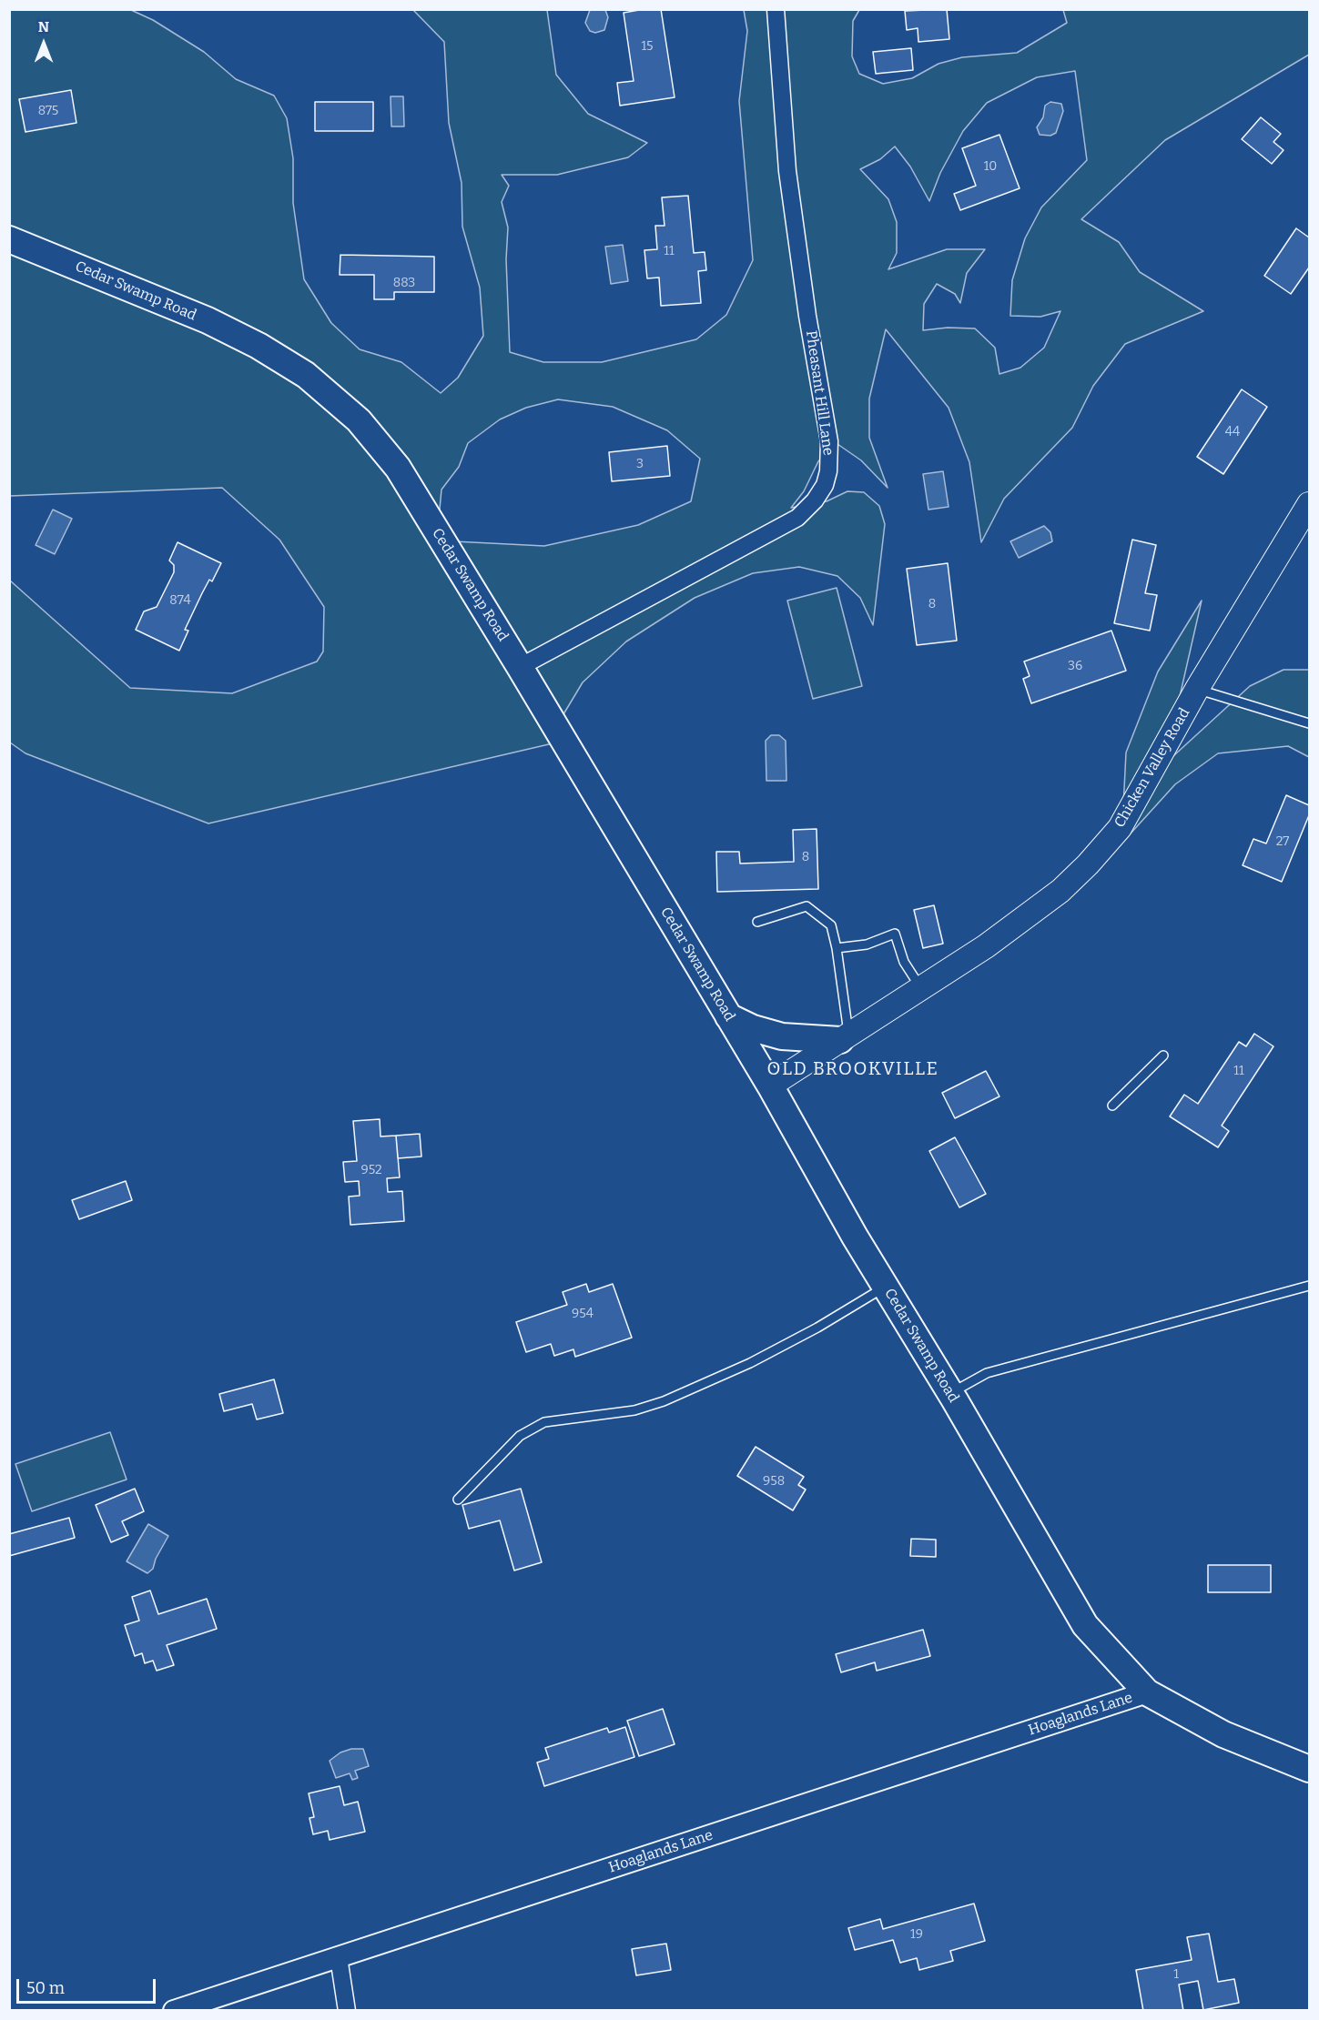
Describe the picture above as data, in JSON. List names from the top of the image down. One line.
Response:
{"streets":{"main road":["Cedar Swamp Road","Chicken Valley Road"],"street":["Pheasant Hill Lane","Hoaglands Lane"]},"crossings":[["Cedar Swamp Road","Pheasant Hill Lane"],["Cedar Swamp Road","Chicken Valley Road"],["Cedar Swamp Road","Hoaglands Lane"]],"districts":["OLD BROOKVILLE"],"house_numbers":["15","875","10","11","883","44","3","874","8","36","27","8","11","952","954","958","19","1"],"scale_bar":"50 m","north":"top"}
